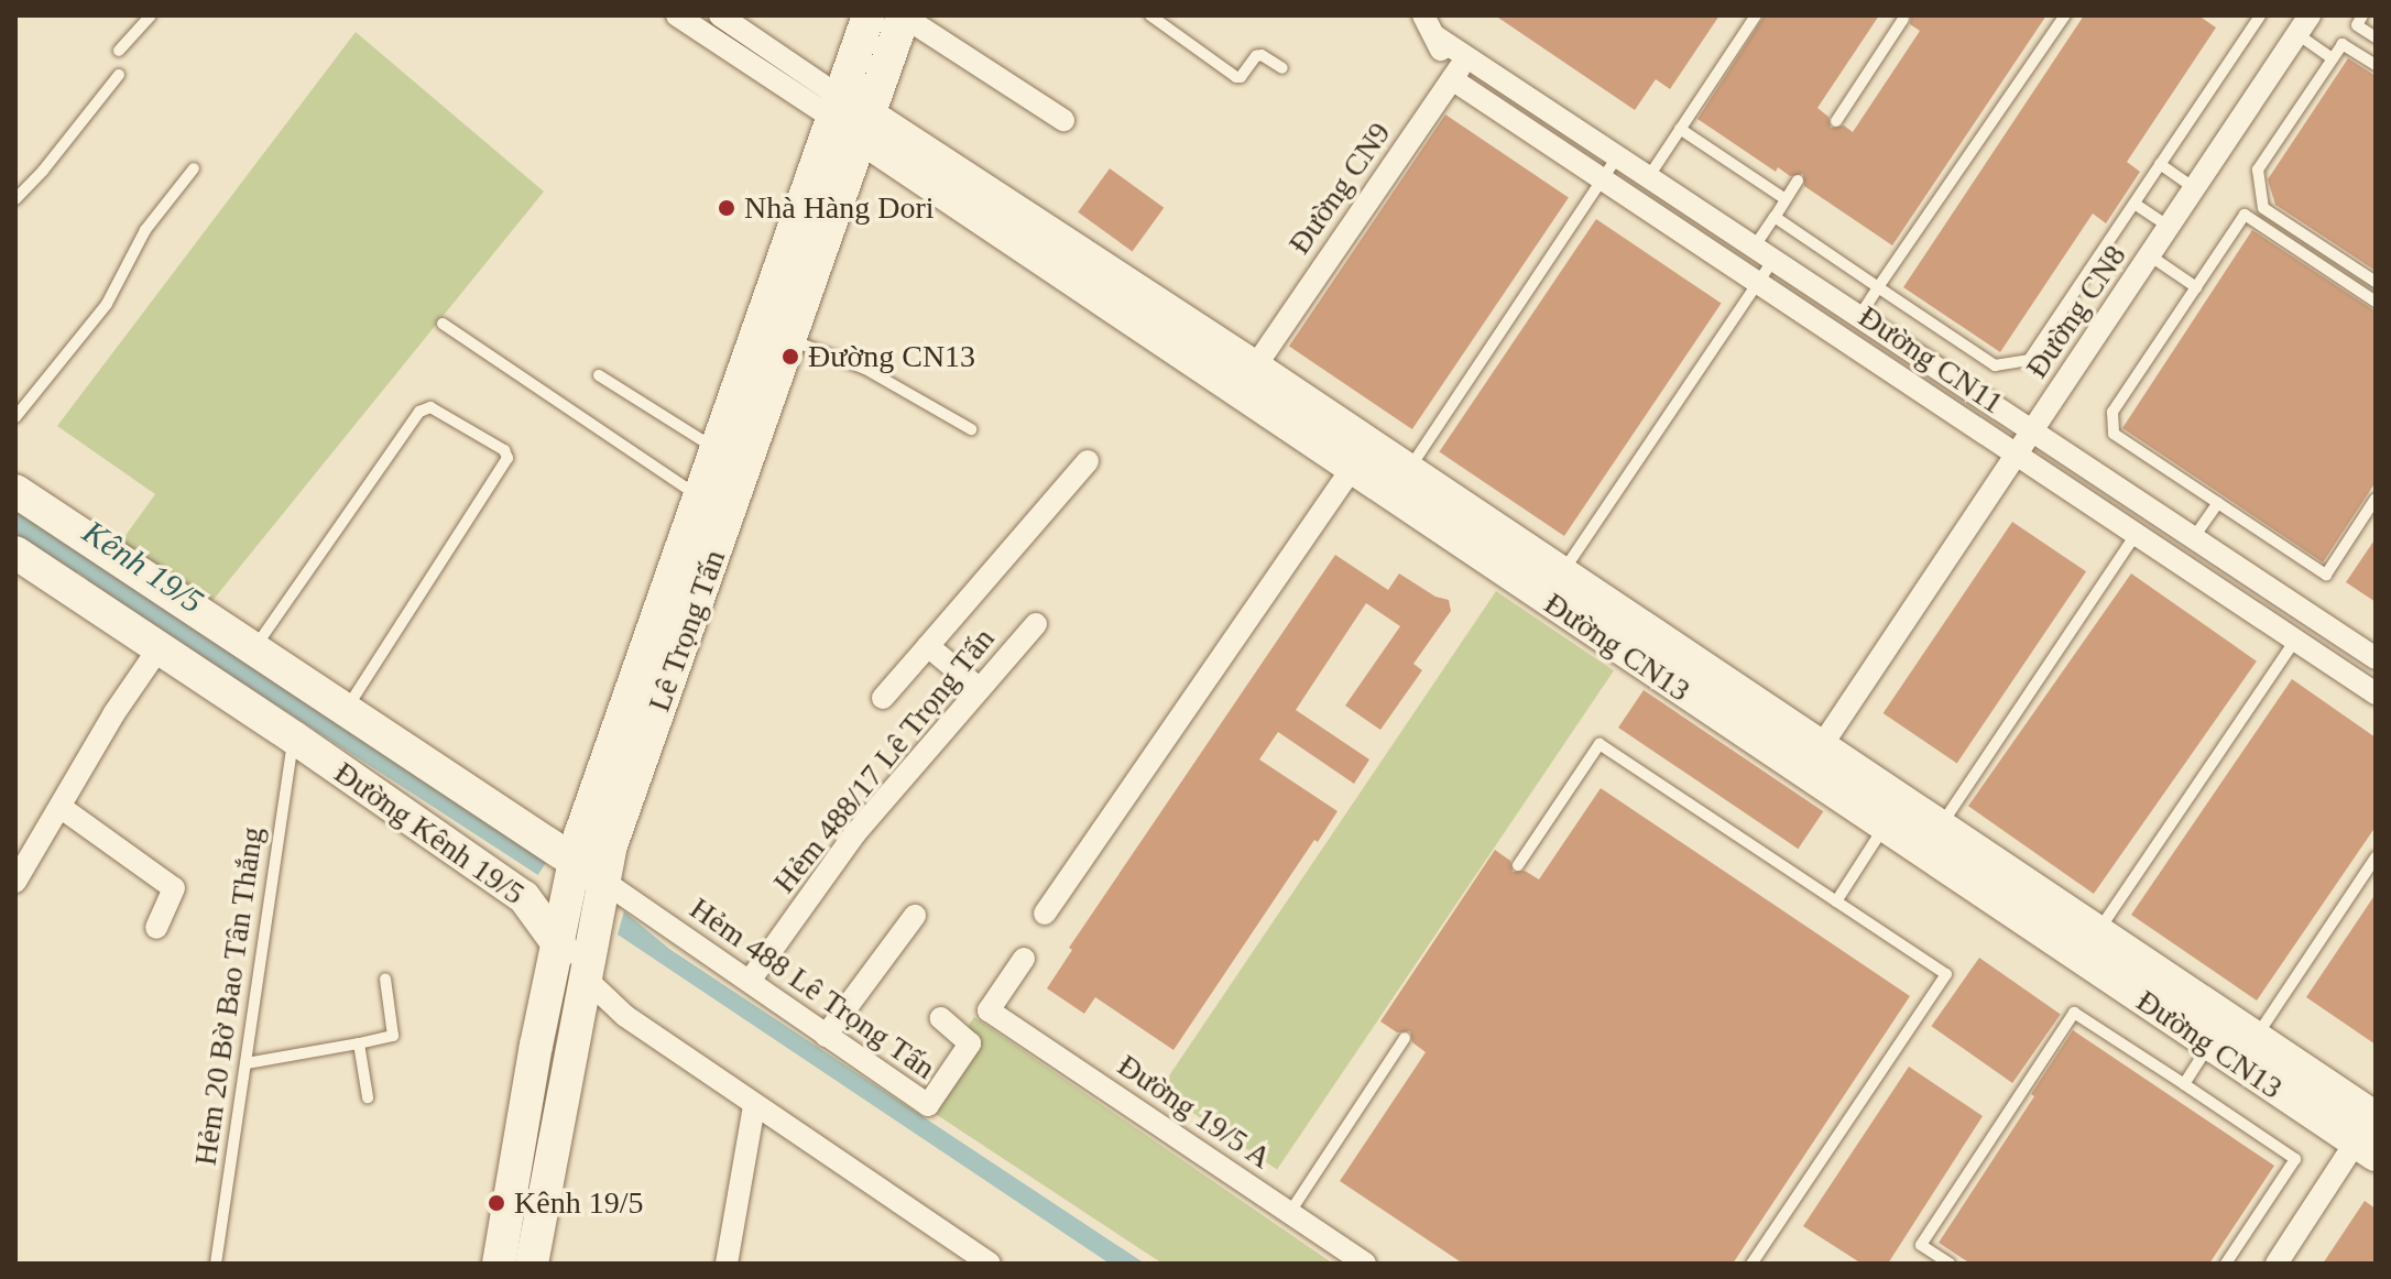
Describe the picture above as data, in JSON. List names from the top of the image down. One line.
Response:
{"streets":{"street":["Đường CN9","Đường CN8","Đường CN11","Lê Trọng Tấn","Đường CN13","Hẻm 488/17 Lê Trọng Tấn","Đường Kênh 19/5","Hẻm 488 Lê Trọng Tấn","Đường 19/5 A"],"lane":["Hẻm 20 Bờ Bao Tân Thắng"]},"crossings":[["Đường CN9","Đường CN11"],["Đường CN9","Đường CN13"],["Đường CN8","Đường CN11"],["Đường CN8","Đường CN13"],["Lê Trọng Tấn","Đường CN13"],["Lê Trọng Tấn","Đường Kênh 19/5"],["Lê Trọng Tấn","Hẻm 488 Lê Trọng Tấn"],["Hẻm 488/17 Lê Trọng Tấn","Hẻm 488 Lê Trọng Tấn"],["Đường Kênh 19/5","Hẻm 488 Lê Trọng Tấn"],["Đường Kênh 19/5","Hẻm 20 Bờ Bao Tân Thắng"]],"water":["Kênh 19/5"],"places":["Nhà Hàng Dori","Đường CN13","Kênh 19/5"]}
